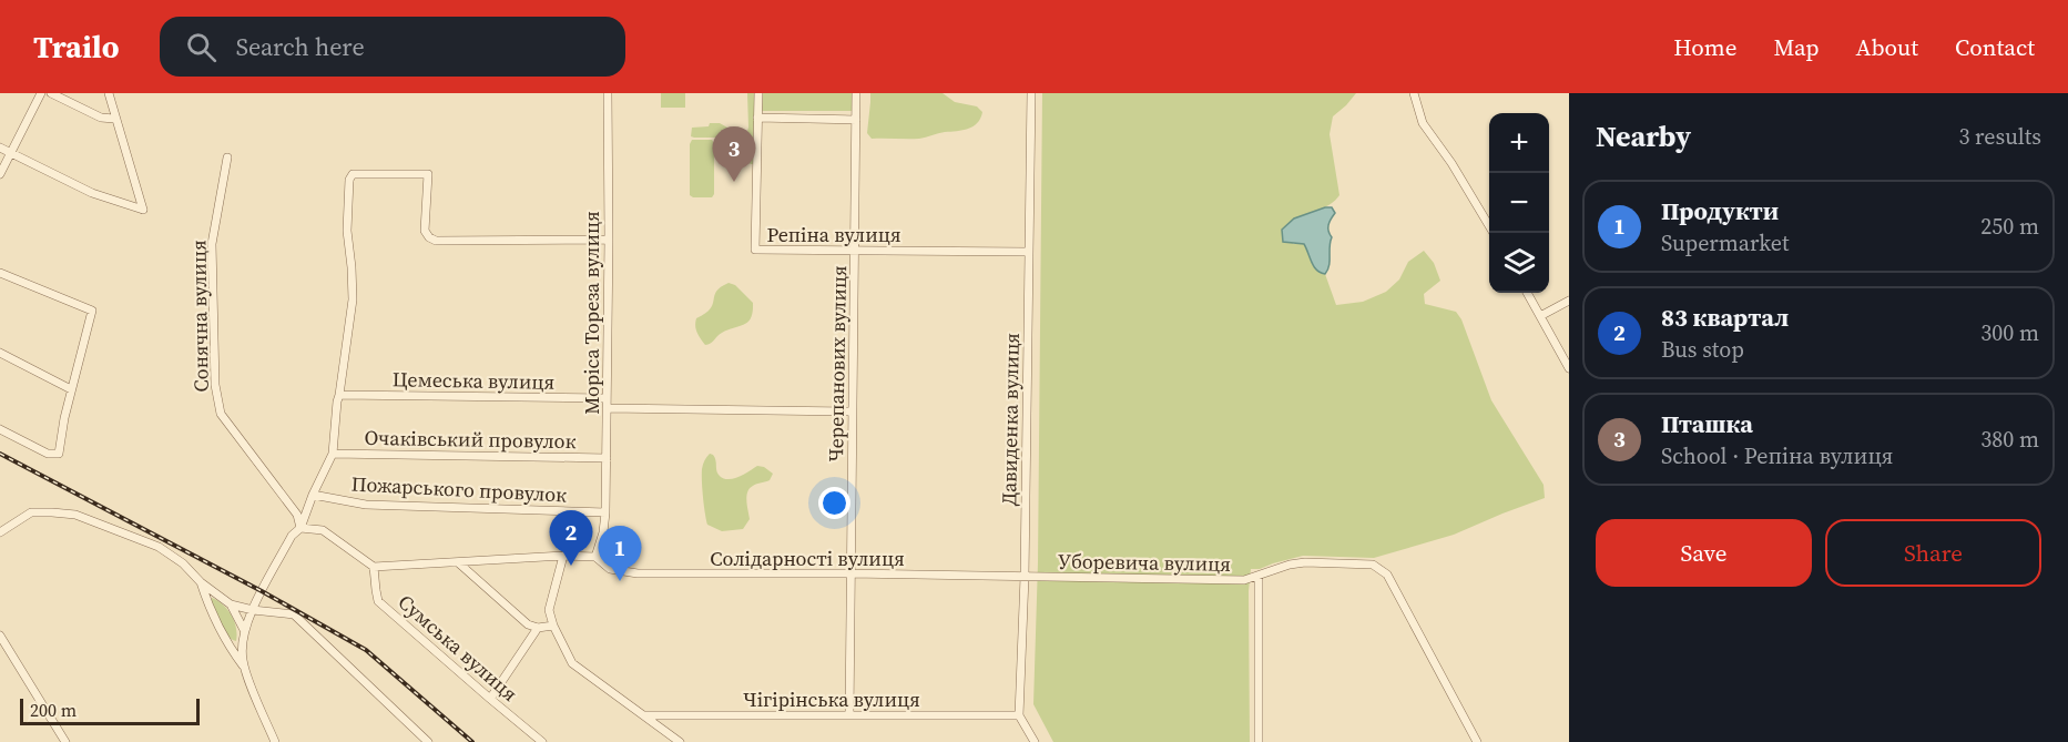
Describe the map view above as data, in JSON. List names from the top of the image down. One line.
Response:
{"streets":{"street":["Репiна вулиця","Моріса Тореза вулиця","Сонячна вулиця","Черепанових вулиця","Цемеська вулиця","Давиденка вулиця","Очакiвський провулок","Пожарського провулок","Солідарності вулиця","Уборевича вулиця","Сумська вулиця","Чiгiрiнська вулиця"]},"crossings":[["Репiна вулиця","Черепанових вулиця"],["Репiна вулиця","Давиденка вулиця"],["Моріса Тореза вулиця","Цемеська вулиця"],["Моріса Тореза вулиця","Очакiвський провулок"],["Моріса Тореза вулиця","Пожарського провулок"],["Моріса Тореза вулиця","Солідарності вулиця"],["Черепанових вулиця","Солідарності вулиця"],["Черепанових вулиця","Чiгiрiнська вулиця"],["Давиденка вулиця","Солідарності вулиця"],["Давиденка вулиця","Уборевича вулиця"],["Давиденка вулиця","Чiгiрiнська вулиця"],["Солідарності вулиця","Уборевича вулиця"],["Солідарності вулиця","Сумська вулиця"]],"scale_bar":"200 m","page":{"header":"Trailo","search":"Search here","nav":["Home","Map","About","Contact"],"heading":["Nearby","3 results"],"map_buttons":["+","−"],"pins":["3","2","1"],"list":[{"mark":"1","name":"Продукти","note":"Supermarket","value":"250 m"},{"mark":"2","name":"83 квартал","note":"Bus stop","value":"300 m"},{"mark":"3","name":"Пташка","note":"School · Репiна вулиця","value":"380 m"}],"buttons":["Save","Share"],"scale":"200 m"}}
